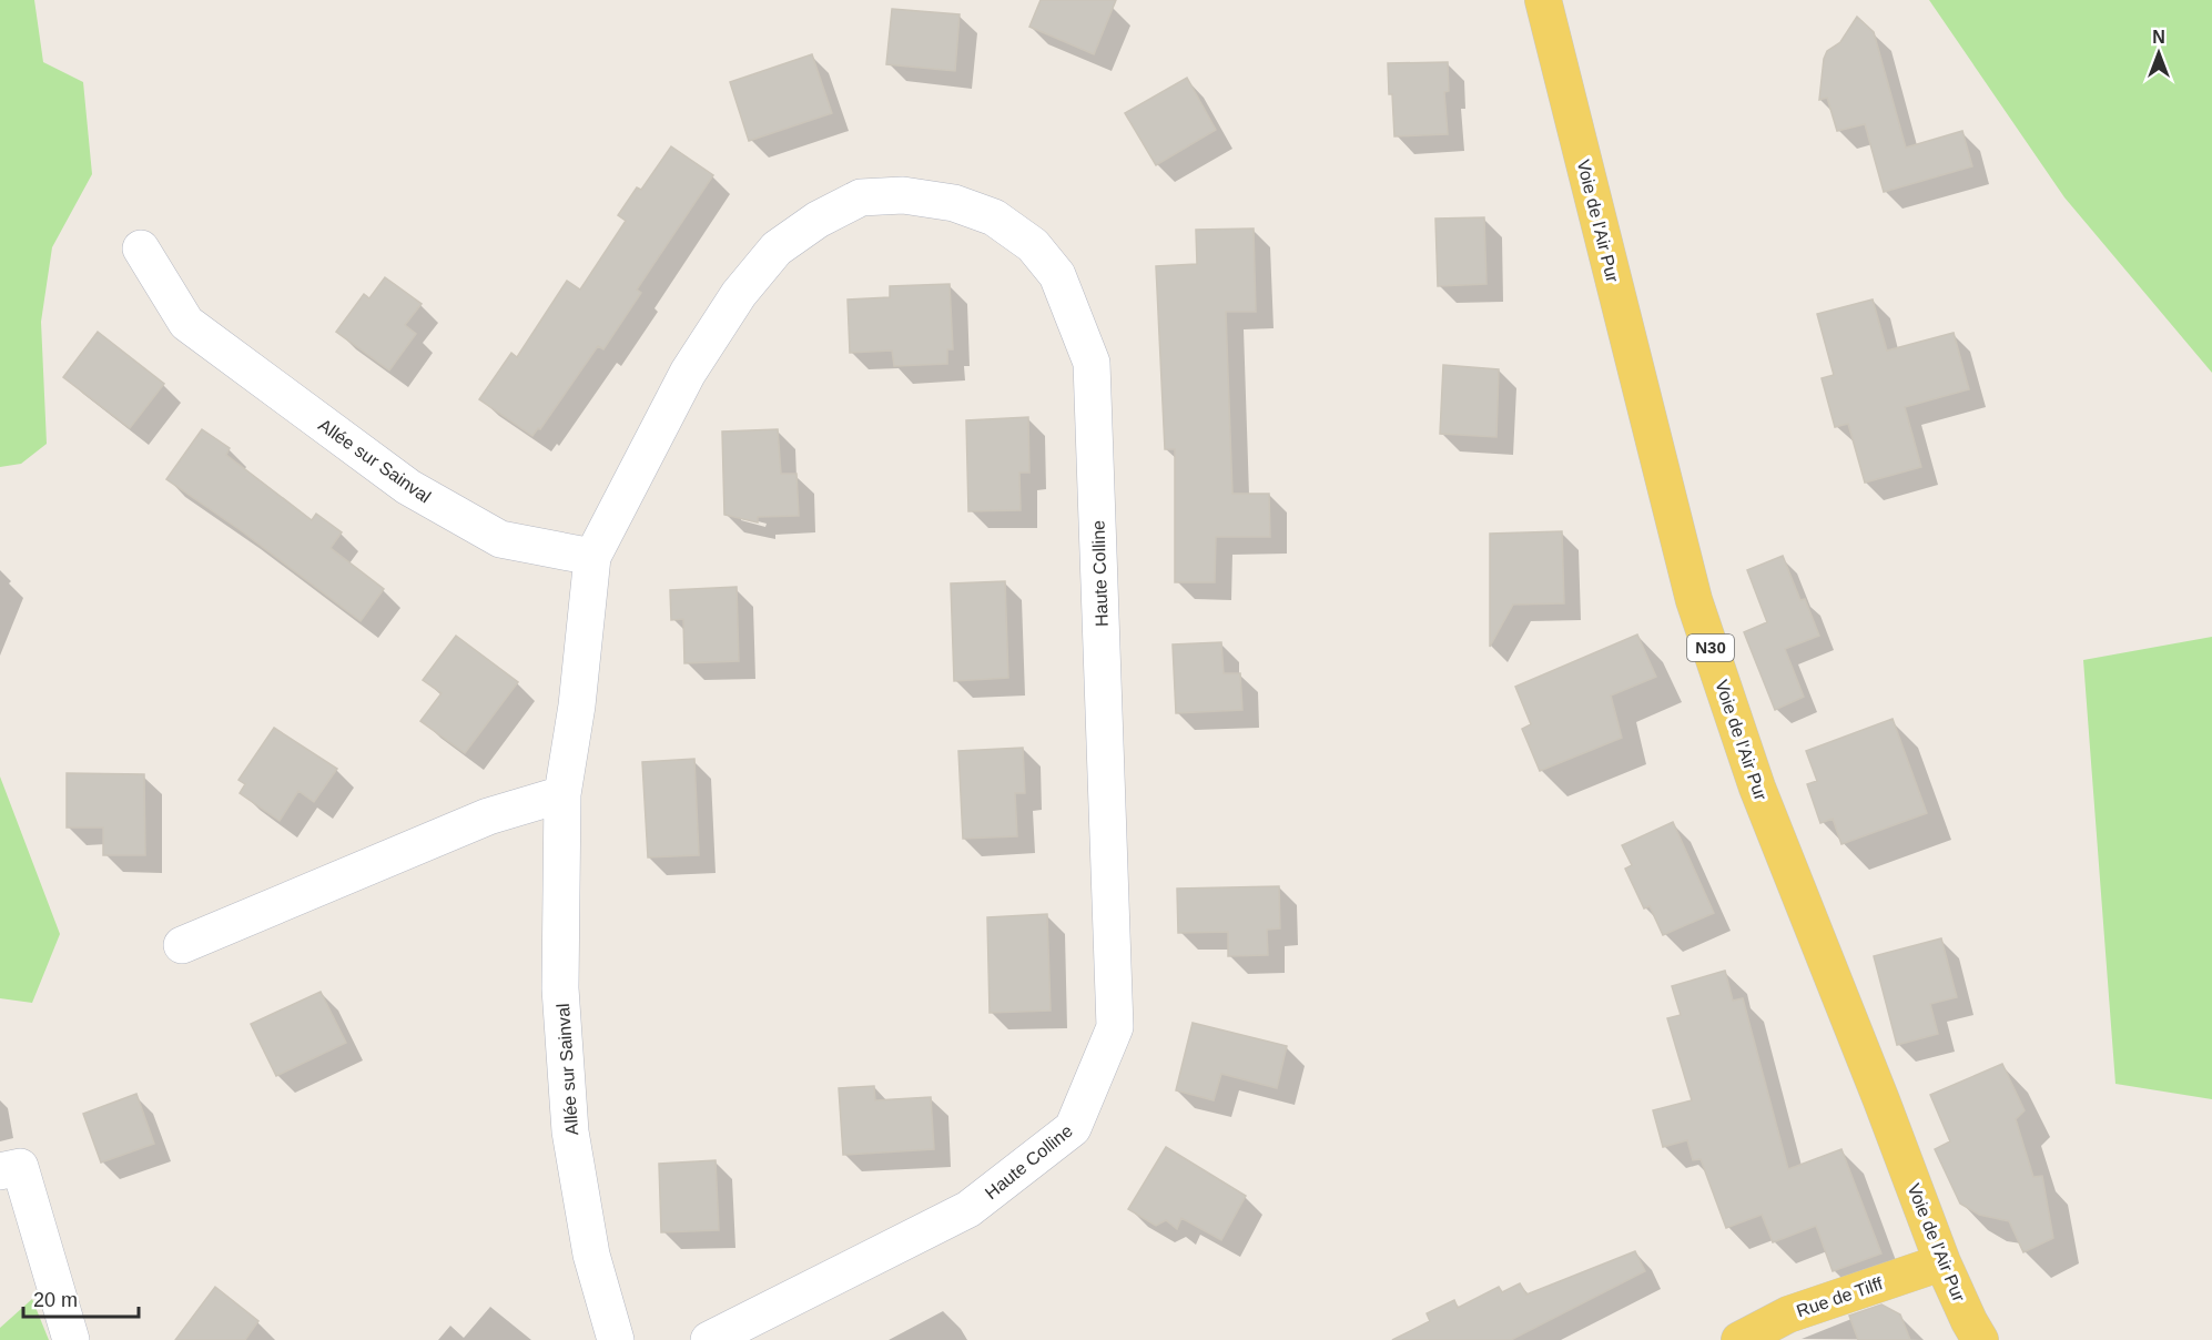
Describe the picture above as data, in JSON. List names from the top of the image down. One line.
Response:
{"streets":{"main road":["Voie de l'Air Pur","N30","Rue de Tilff"],"street":["Allée sur Sainval","Haute Colline"]},"crossings":[["Voie de l'Air Pur","Rue de Tilff"],["Allée sur Sainval","Haute Colline"]],"scale_bar":"20 m","north":"top"}
